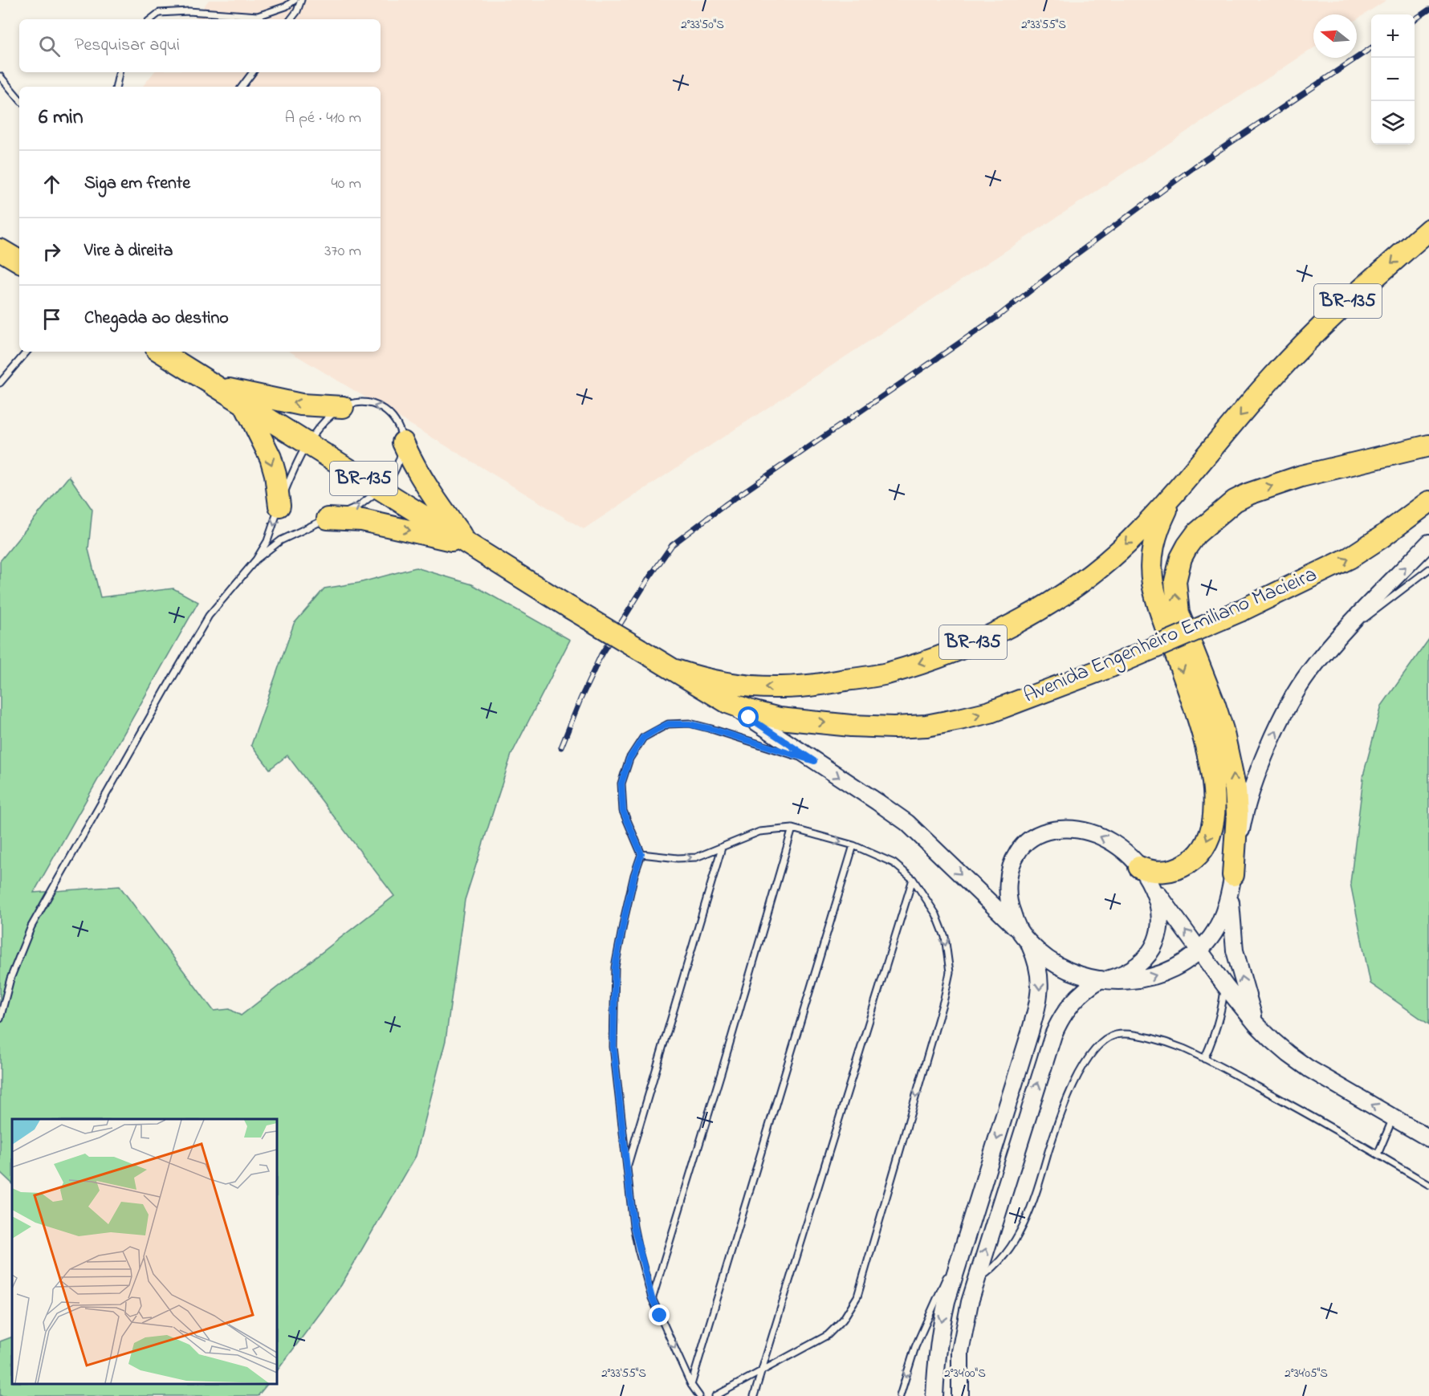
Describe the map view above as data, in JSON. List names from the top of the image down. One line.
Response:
{"streets":{"highway":["BR-135","Avenida Engenheiro Emiliano Macieira"]},"north":"left","page":{"map_buttons":["+","−"],"search":"Pesquisar aqui","heading":["6 min","A pé · 410 m"],"list":[["Siga em frente","40 m"],["Vire à direita","370 m"],"Chegada ao destino"]},"coordinates":["2°33'50\"S","2°33'55\"S","2°34'00\"S","2°34'05\"S"]}
